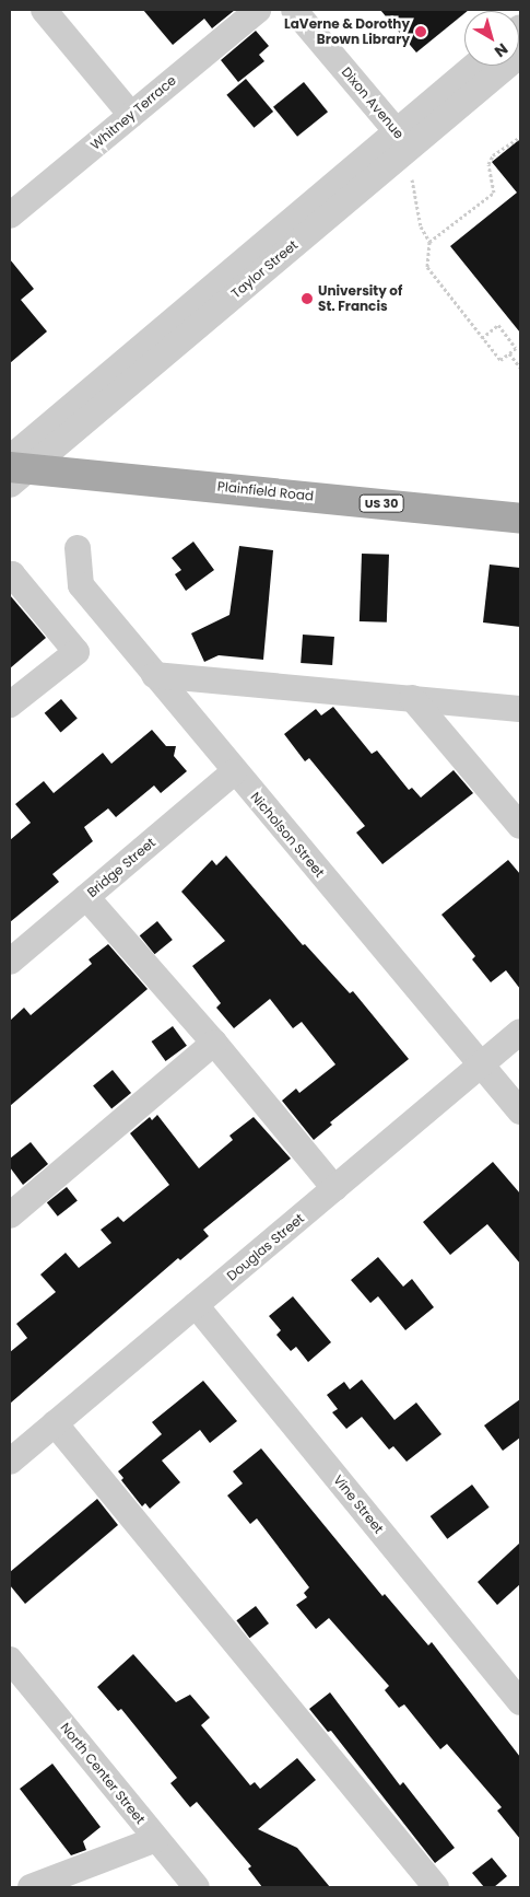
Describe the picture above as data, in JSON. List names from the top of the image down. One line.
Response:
{"streets":{"main road":["Plainfield Road","US 30"],"street":["Dixon Avenue","Whitney Terrace","Taylor Street","Nicholson Street","Bridge Street","Douglas Street","Vine Street","North Center Street"]},"crossings":[["Dixon Avenue","Taylor Street"],["Taylor Street","Plainfield Road"],["Nicholson Street","Bridge Street"],["Nicholson Street","Douglas Street"],["Douglas Street","Vine Street"]],"places":["LaVerne & Dorothy Brown Library","University of St. Francis"],"north":"bottom right"}
